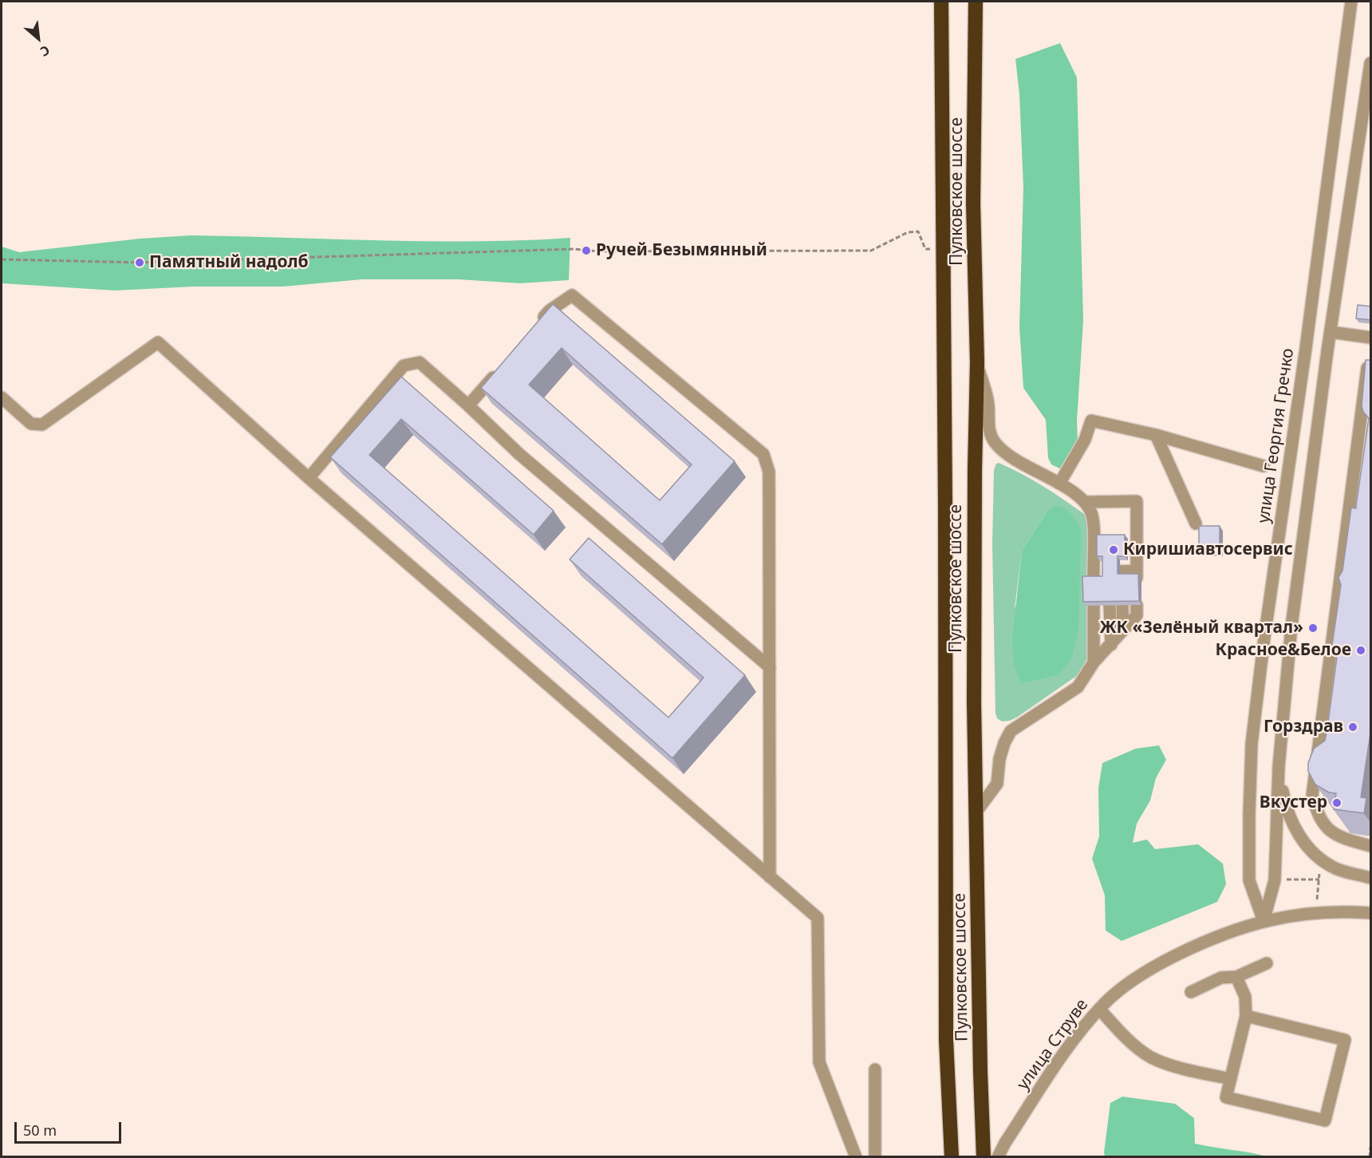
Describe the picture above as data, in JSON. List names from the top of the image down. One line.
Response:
{"streets":{"highway":["Пулковское шоссе"],"street":["улица Георгия Гречко","улица Струве"]},"crossings":[["улица Георгия Гречко","улица Струве"]],"places":["Ручей Безымянный","Памятный надолб","Киришиавтосервис","ЖК «Зелёный квартал»","Красное&Белое","Горздрав","Вкустер"],"scale_bar":"50 m","north":"bottom right"}
